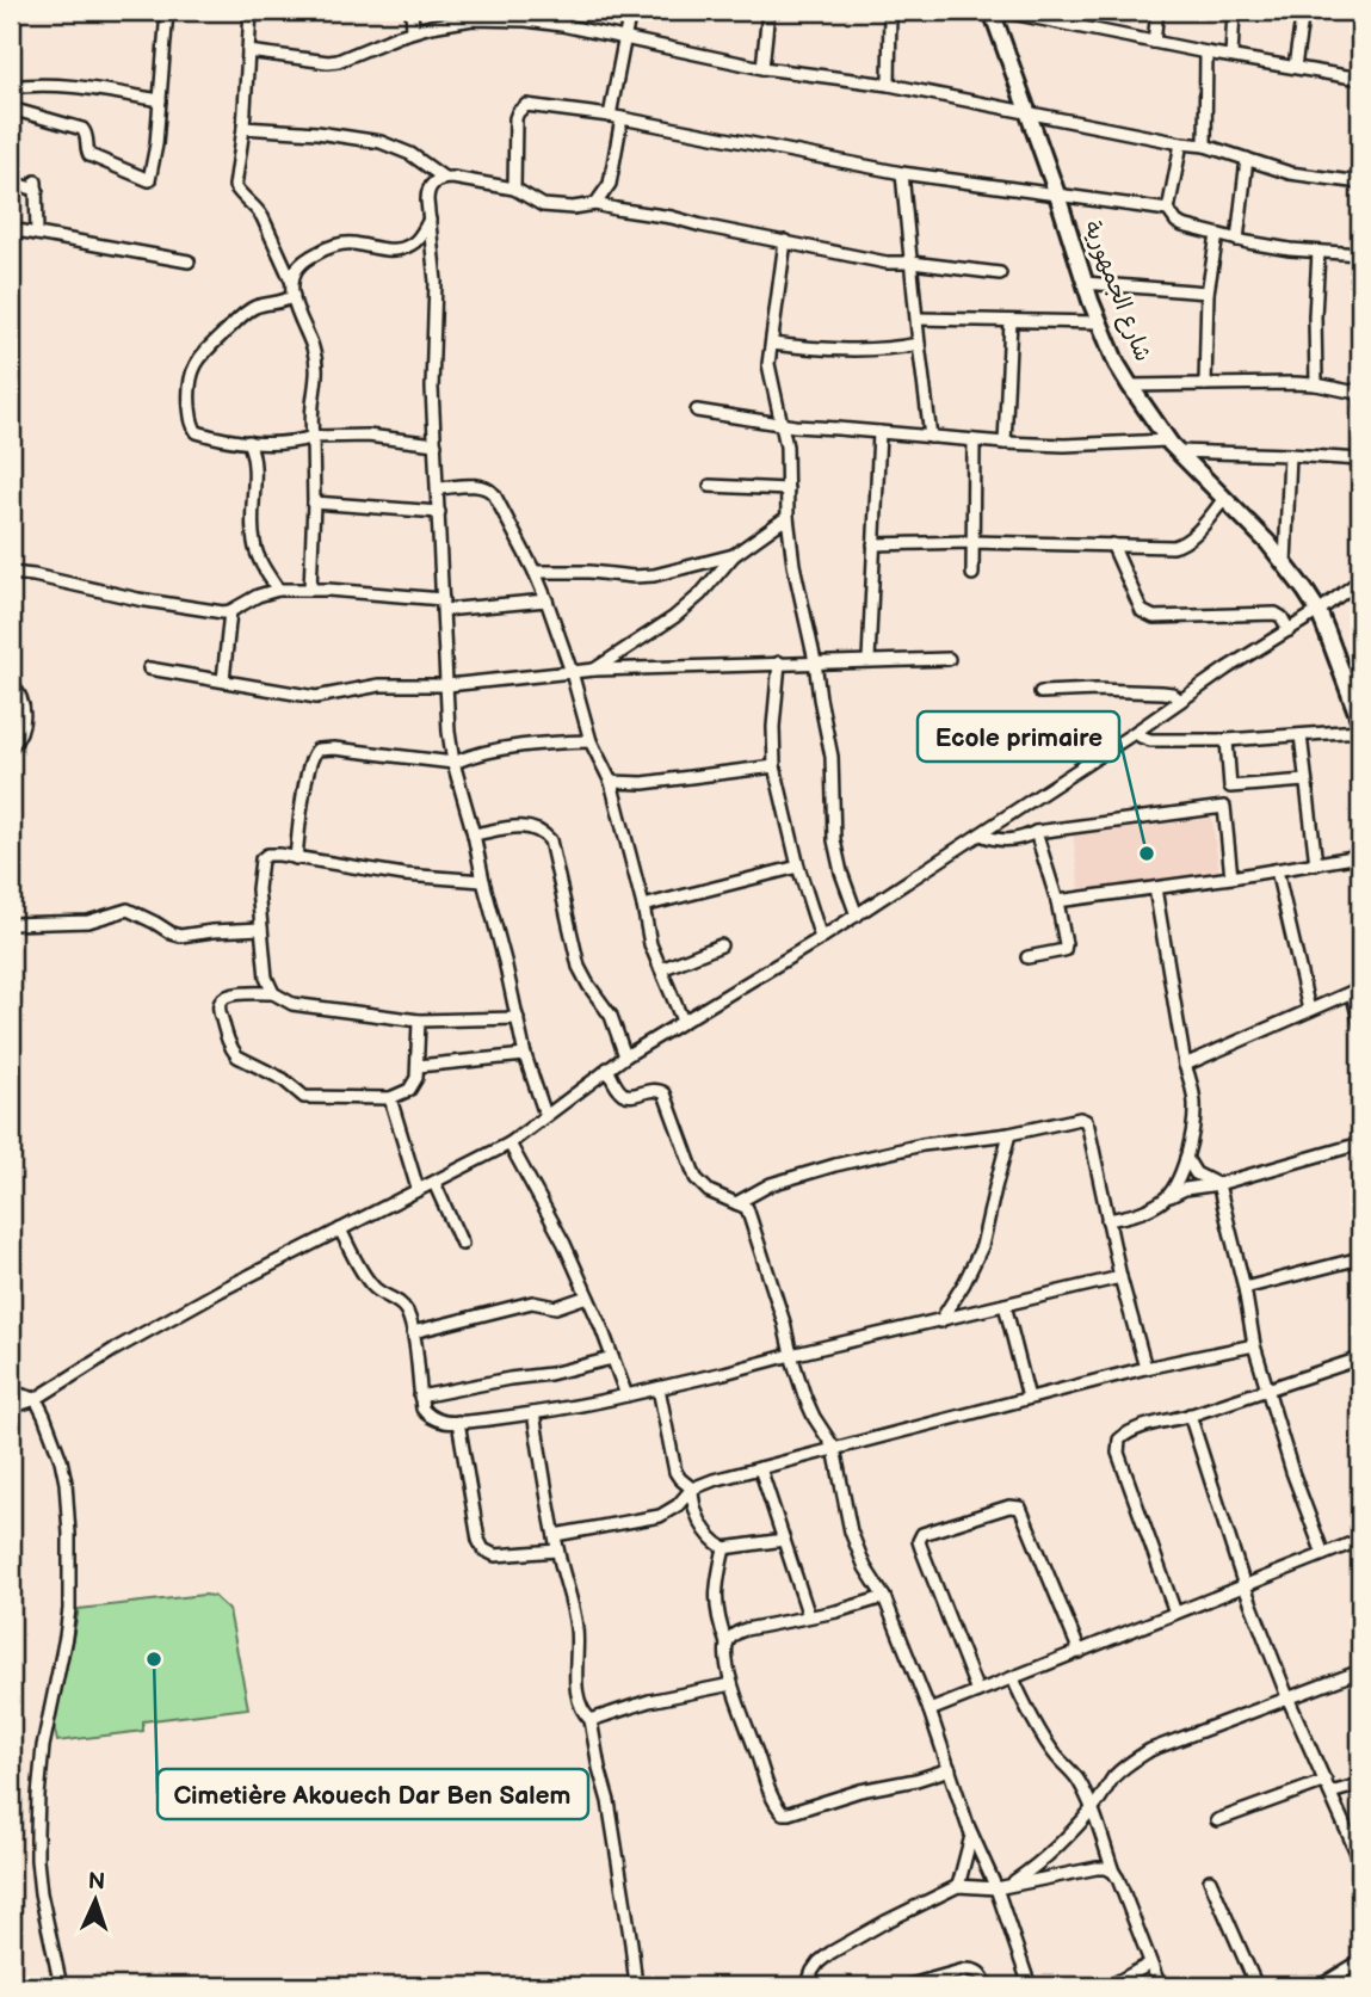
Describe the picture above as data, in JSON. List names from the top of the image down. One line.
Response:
{"streets":{"main road":["شارع الجمهورية"]},"places":["Ecole primaire","Cimetière Akouech Dar Ben Salem"],"north":"top"}
